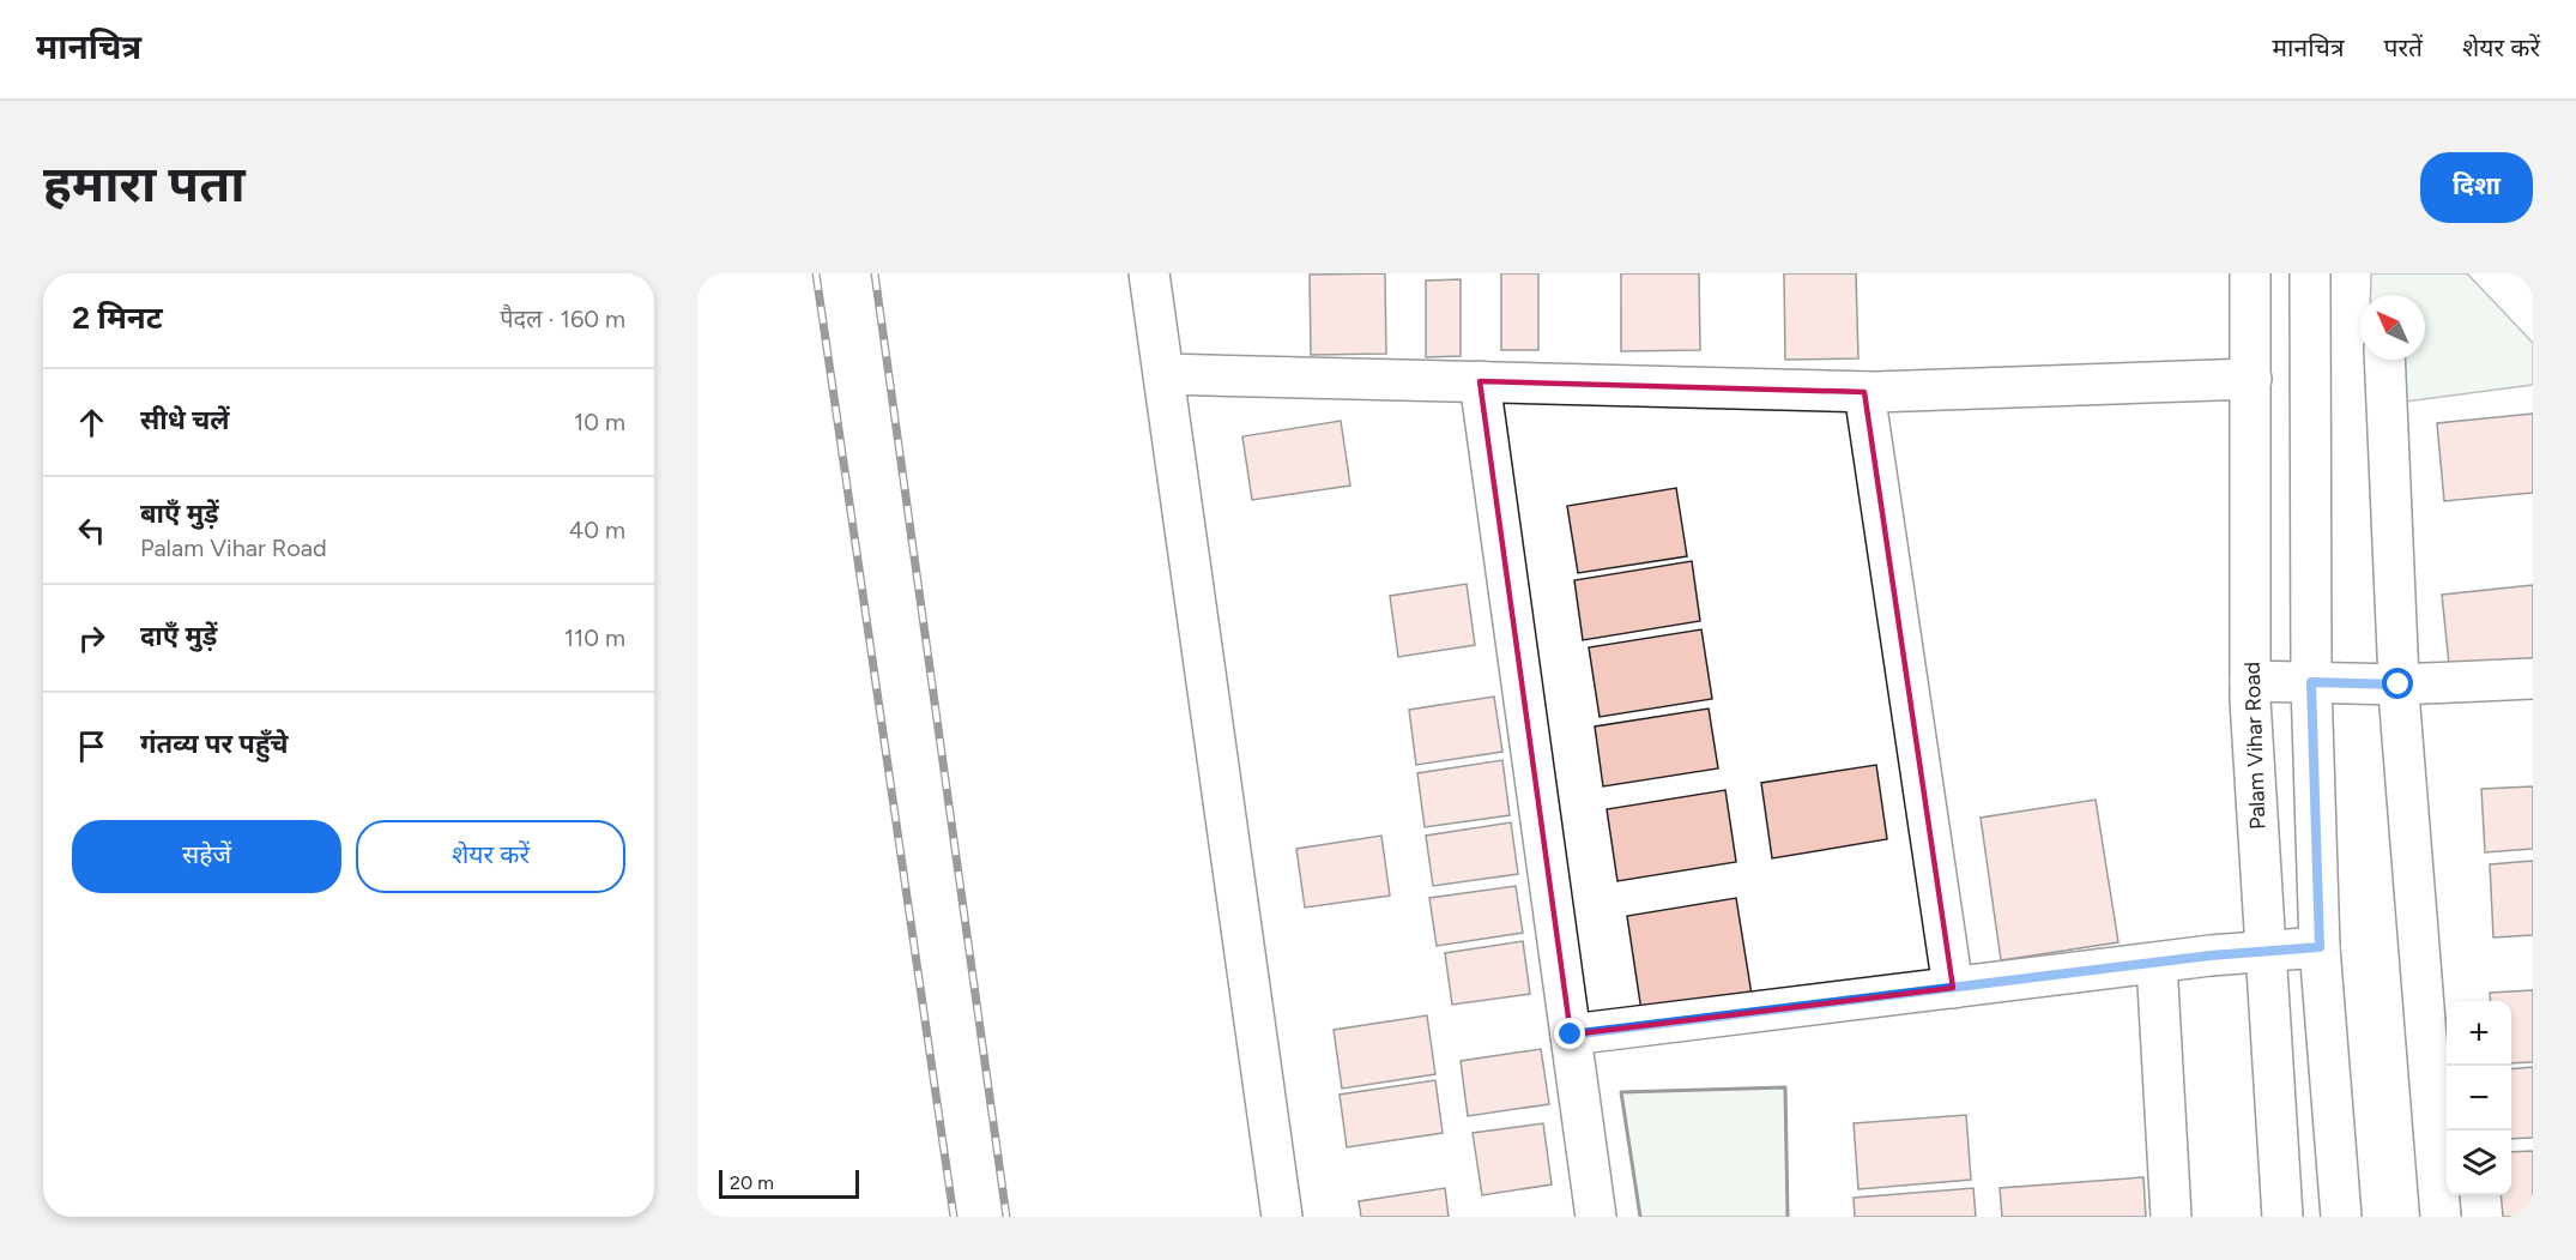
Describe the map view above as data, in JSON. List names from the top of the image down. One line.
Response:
{"streets":{"street":["Palam Vihar Road"]},"scale_bar":"20 m","north":"top left","page":{"header":"मानचित्र","nav":["मानचित्र","परतें","शेयर करें"],"buttons":["दिशा",["सहेजें","शेयर करें"]],"title":"हमारा पता","heading":["2 मिनट","पैदल · 160 m"],"list":[["सीधे चलें","10 m"],["बाएँ मुड़ें","Palam Vihar Road","40 m"],["दाएँ मुड़ें","110 m"],"गंतव्य पर पहुँचे"],"map_buttons":["+","−"],"scale":"20 m"}}
